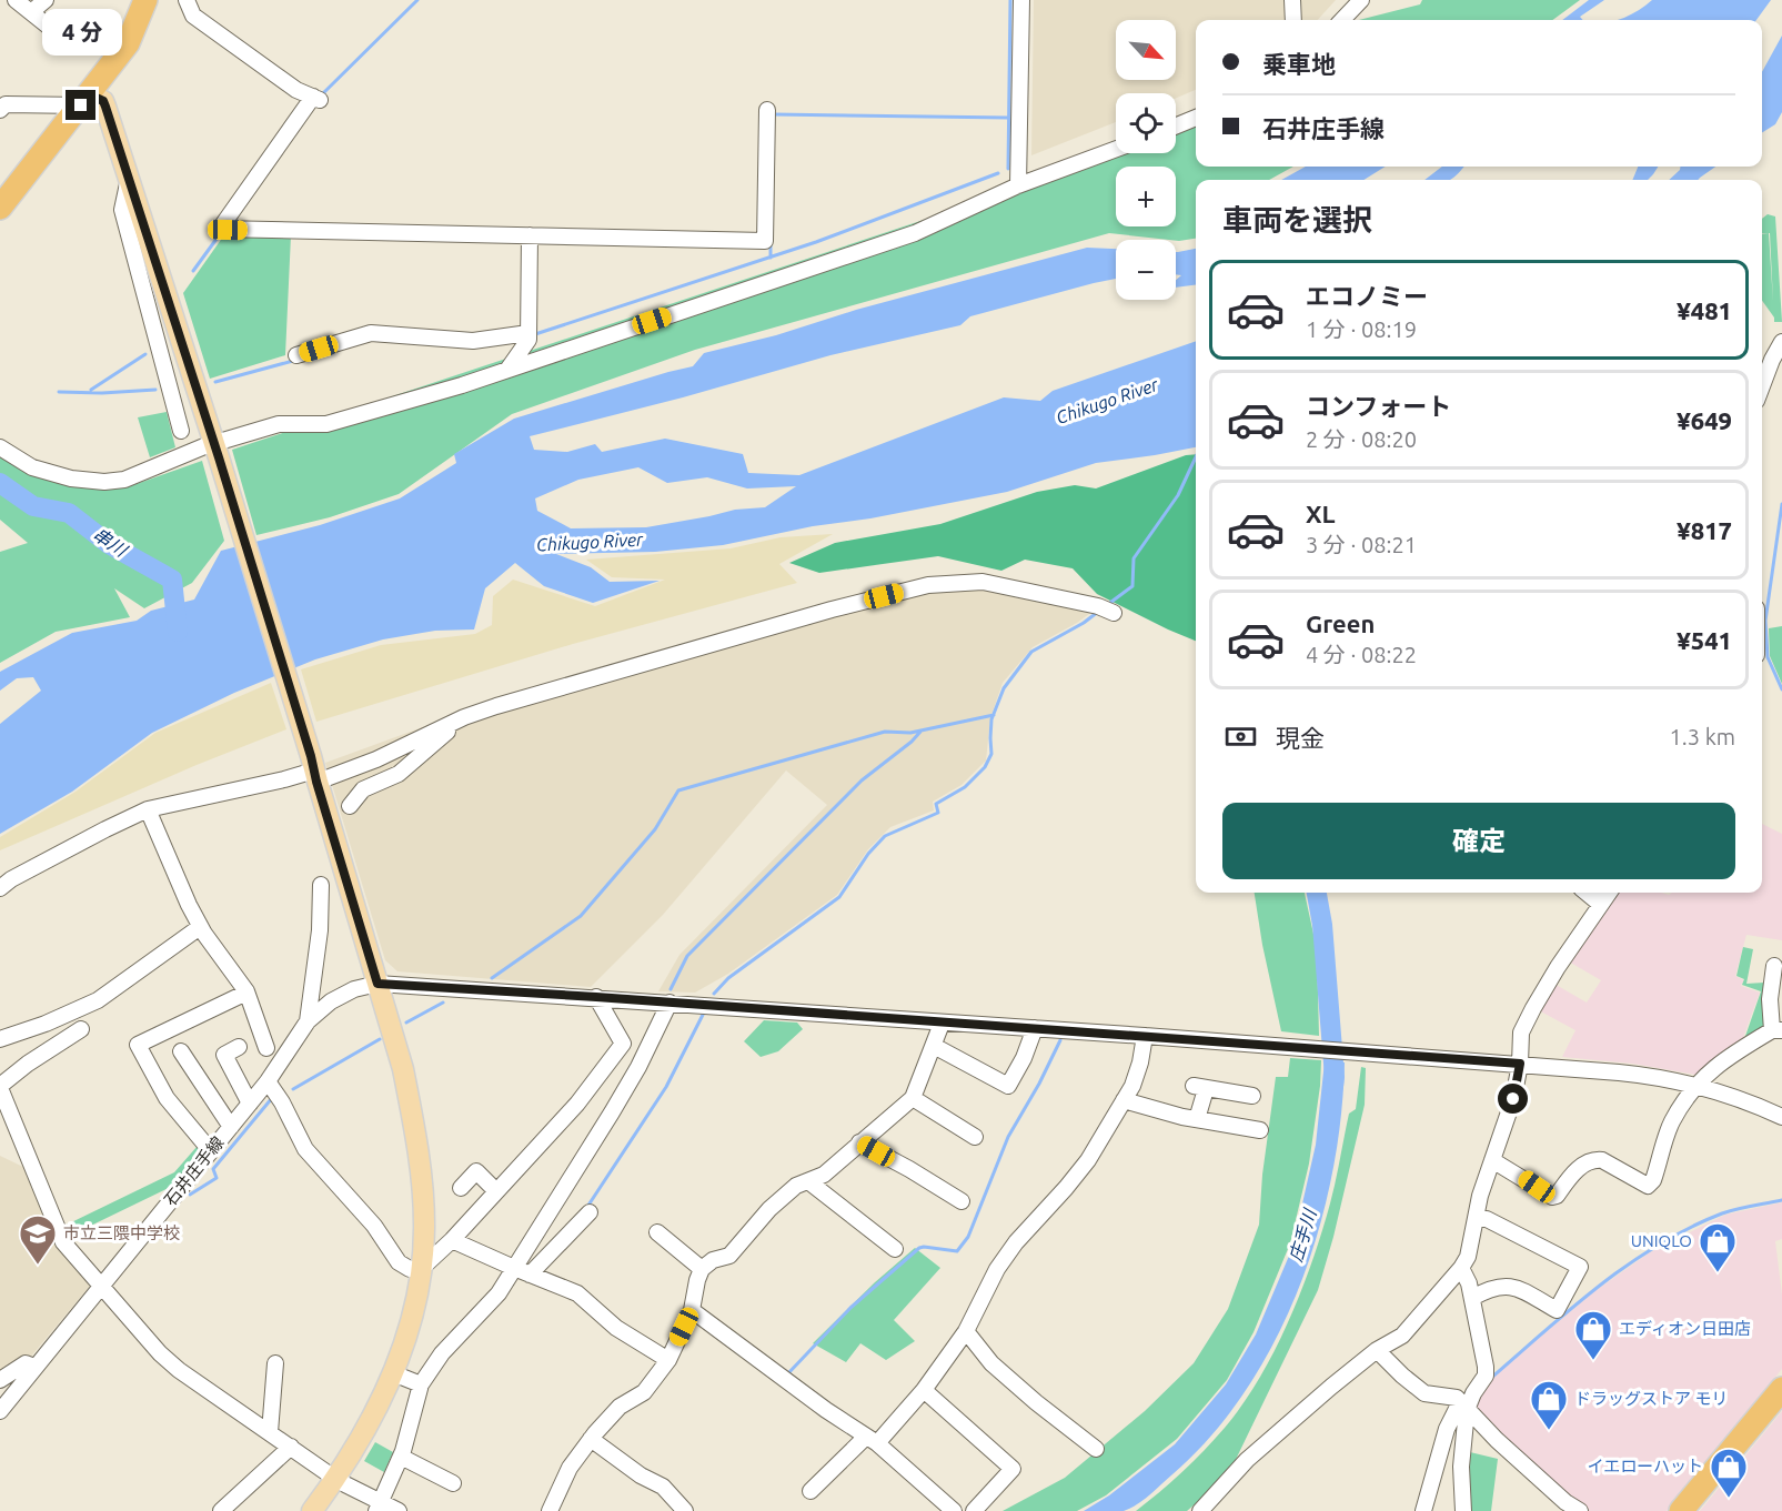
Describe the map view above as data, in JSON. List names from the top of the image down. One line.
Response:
{"streets":{"street":["石井庄手線"]},"water":["Chikugo River","串川","庄手川"],"places":{"school or university":["市立三隈中学校"],"shop":["UNIQLO","エディオン日田店","ドラッグストア モリ","イエローハット"]},"north":"bottom right","page":{"bubble":"4 分","map_buttons":["+","−"],"banner":["乗車地","石井庄手線"],"heading":"車両を選択","list":[{"name":"エコノミー","note":"1 分 · 08:19","value":"¥481"},{"name":"コンフォート","note":"2 分 · 08:20","value":"¥649"},{"name":"XL","note":"3 分 · 08:21","value":"¥817"},{"name":"Green","note":"4 分 · 08:22","value":"¥541"}],"pay":["現金","1.3 km"],"buttons":"確定"}}
